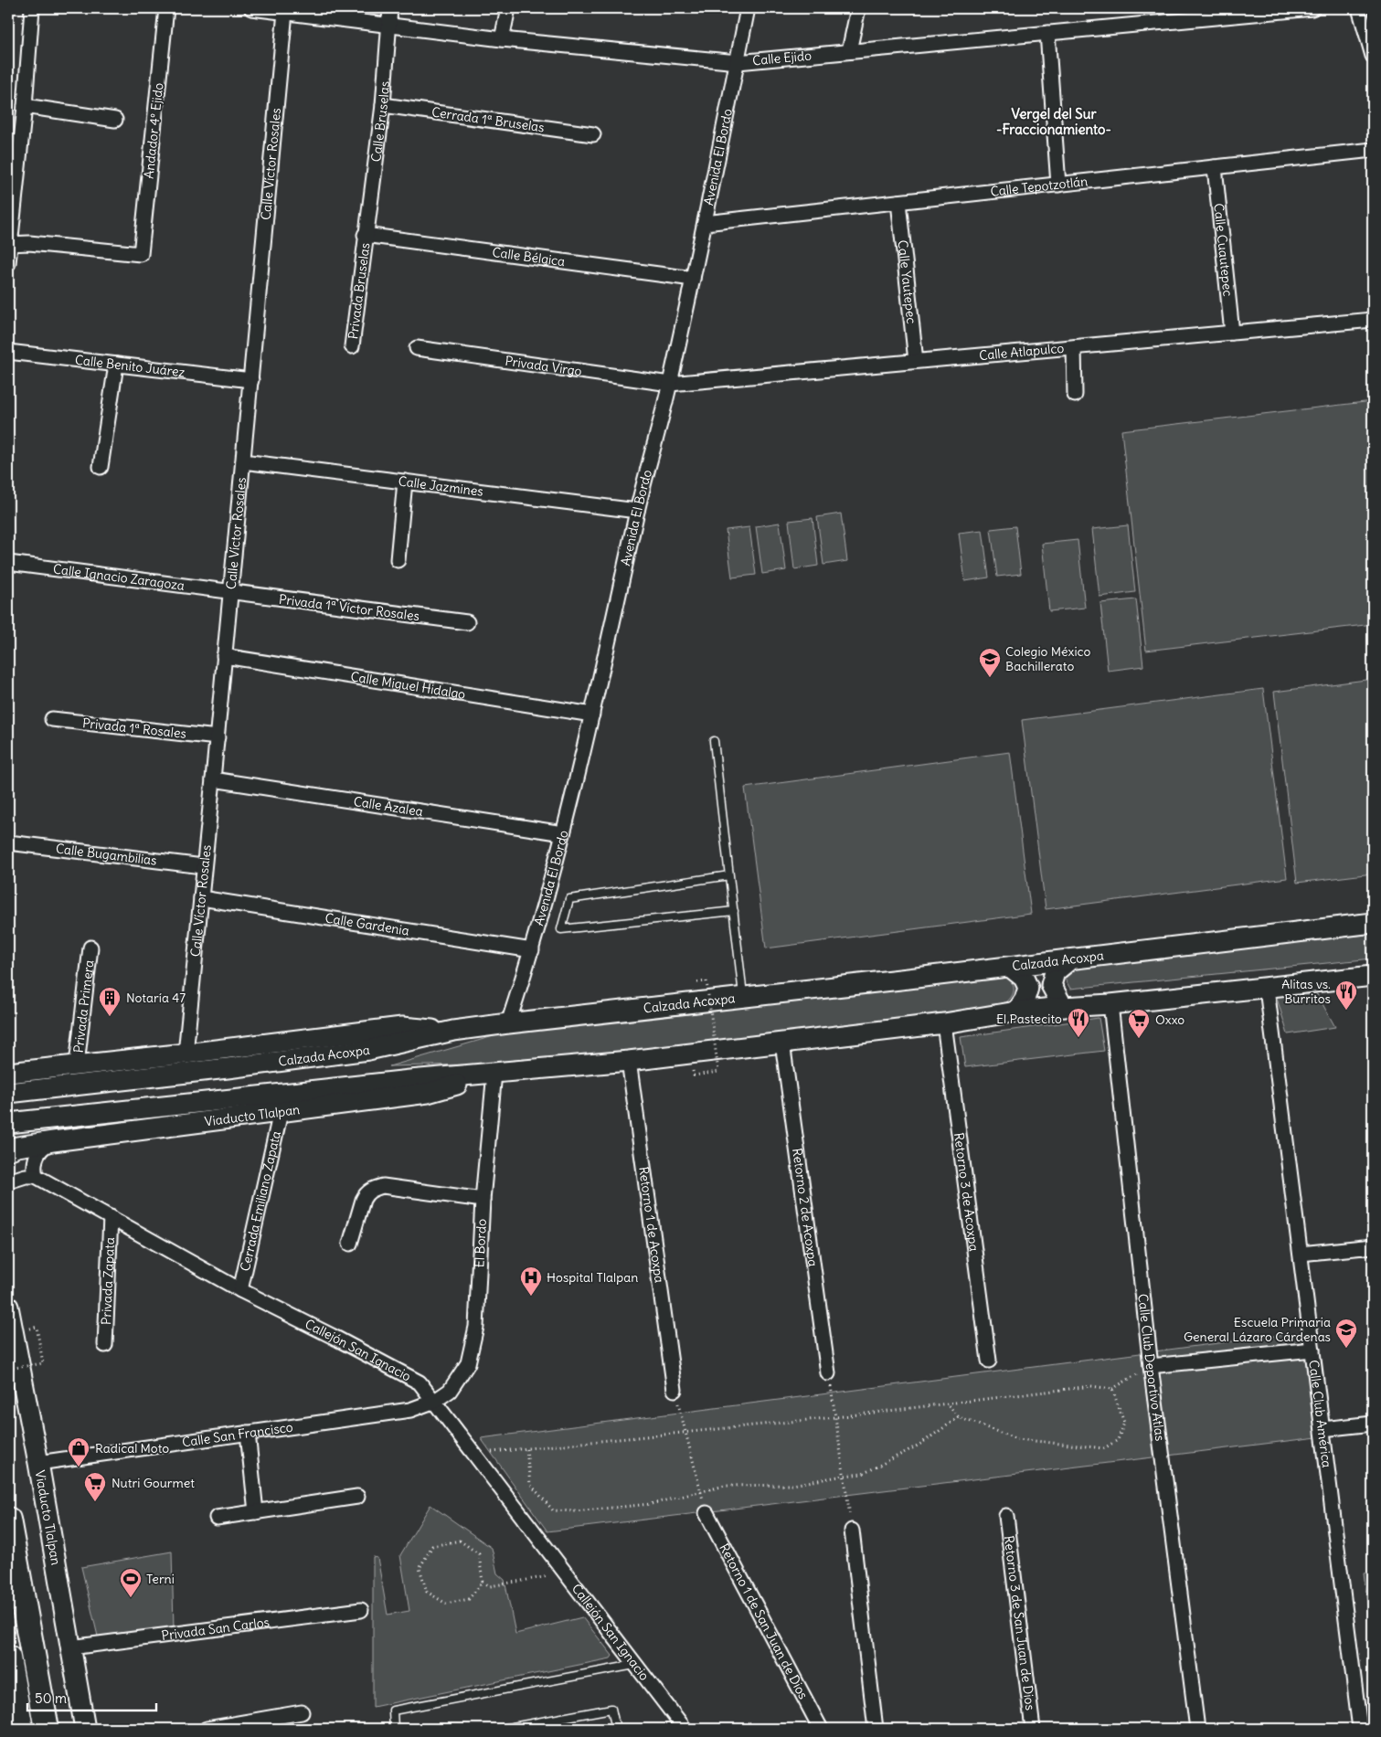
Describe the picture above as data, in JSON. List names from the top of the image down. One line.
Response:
{"streets":{"main road":["Calzada Acoxpa","Viaducto Tlalpan"],"street":["Calle Ejido","Cerrada 1ª Bruselas","Calle Bruselas","Andador 4º Ejido","Avenida El Bordo","Calle Víctor Rosales","Calle Tepotzotlán","Calle Cuautepec","Calle Bélgica","Calle Yautepec","Privada Bruselas","Calle Atlapulco","Calle Benito Juárez","Privada Virgo","Calle Jazmines","Calle Ignacio Zaragoza","Privada 1ª Víctor Rosales","Calle Miguel Hidalgo","Privada 1ª Rosales","Calle Azalea","Calle Bugambilias","Calle Gardenia","Privada Primera","Retorno 3 de Acoxpa","Cerrada Emiliano Zapata","Retorno 2 de Acoxpa","Retorno 1 de Acoxpa","El Bordo","Privada Zapata","Callejón San Ignacio","Calle Club Deportivo Atlas","Calle Club América","Calle San Francisco","Retorno 1 de San Juan de Dios","Retorno 3 de San Juan de Dios","Privada San Carlos"]},"crossings":[["Calle Ejido","Calle Bruselas"],["Calle Ejido","Avenida El Bordo"],["Calle Ejido","Calle Víctor Rosales"],["Cerrada 1ª Bruselas","Calle Bruselas"],["Calle Bruselas","Calle Bélgica"],["Calle Bruselas","Privada Bruselas"],["Avenida El Bordo","Calle Tepotzotlán"],["Avenida El Bordo","Calle Bélgica"],["Avenida El Bordo","Calle Atlapulco"],["Avenida El Bordo","Privada Virgo"],["Avenida El Bordo","Calle Jazmines"],["Avenida El Bordo","Calle Miguel Hidalgo"],["Avenida El Bordo","Calle Azalea"],["Avenida El Bordo","Calle Gardenia"],["Avenida El Bordo","Calzada Acoxpa"],["Calle Víctor Rosales","Calle Benito Juárez"],["Calle Víctor Rosales","Calle Jazmines"],["Calle Víctor Rosales","Calle Ignacio Zaragoza"],["Calle Víctor Rosales","Privada 1ª Víctor Rosales"],["Calle Víctor Rosales","Calle Miguel Hidalgo"],["Calle Víctor Rosales","Privada 1ª Rosales"],["Calle Víctor Rosales","Calle Azalea"],["Calle Víctor Rosales","Calle Bugambilias"],["Calle Víctor Rosales","Calle Gardenia"],["Calle Tepotzotlán","Calle Cuautepec"],["Calle Tepotzotlán","Calle Yautepec"],["Calle Cuautepec","Calle Atlapulco"],["Calle Bélgica","Privada Bruselas"],["Calle Yautepec","Calle Atlapulco"],["Calle Atlapulco","Privada Virgo"],["Calle Ignacio Zaragoza","Privada 1ª Víctor Rosales"],["Viaducto Tlalpan","Cerrada Emiliano Zapata"],["Viaducto Tlalpan","El Bordo"],["Viaducto Tlalpan","Calle San Francisco"],["Viaducto Tlalpan","Privada San Carlos"],["Cerrada Emiliano Zapata","Callejón San Ignacio"],["El Bordo","Callejón San Ignacio"],["El Bordo","Calle San Francisco"],["Privada Zapata","Callejón San Ignacio"],["Callejón San Ignacio","Calle San Francisco"]],"districts":["Vergel del Sur -Fraccionamiento-"],"places":{"school or university":["Colegio México Bachillerato","Escuela Primaria General Lázaro Cárdenas"],"restaurant":["Alitas vs. Burritos","El Pastecito"],"building":["Notaría 47"],"supermarket":["Oxxo","Nutri Gourmet"],"hospital":["Hospital Tlalpan"],"shop":["Radical Moto"],"sports":["Terni"]},"scale_bar":"50 m"}
